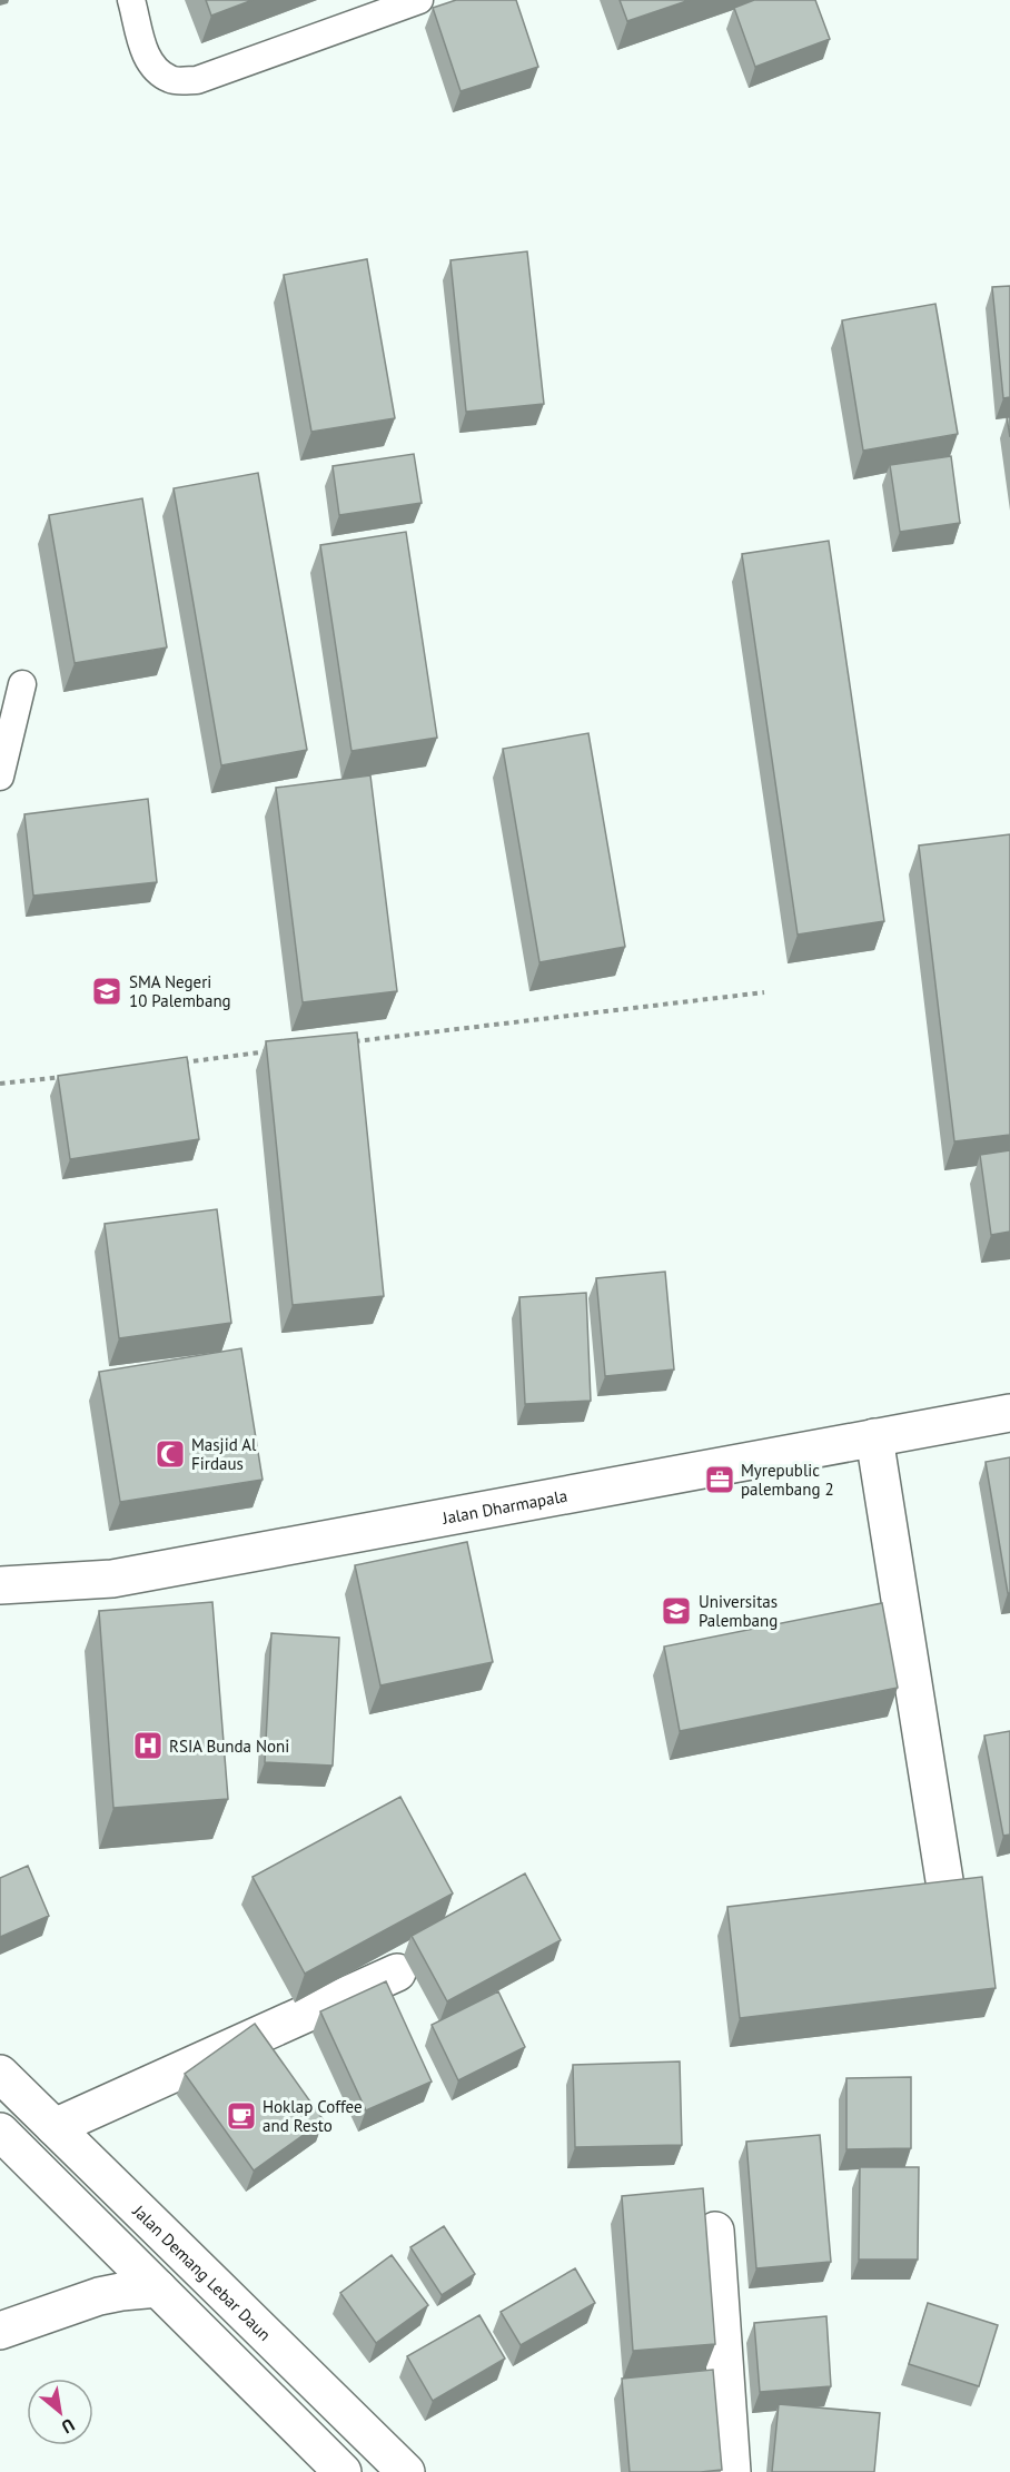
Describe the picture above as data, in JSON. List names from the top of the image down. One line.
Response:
{"streets":{"main road":["Jalan Dharmapala","Jalan Demang Lebar Daun"]},"places":{"school or university":["SMA Negeri 10 Palembang","Universitas Palembang"],"mosque":["Masjid Al Firdaus"],"office":["Myrepublic palembang 2"],"hospital":["RSIA Bunda Noni"],"cafe":["Hoklap Coffee and Resto"]},"north":"bottom right"}
